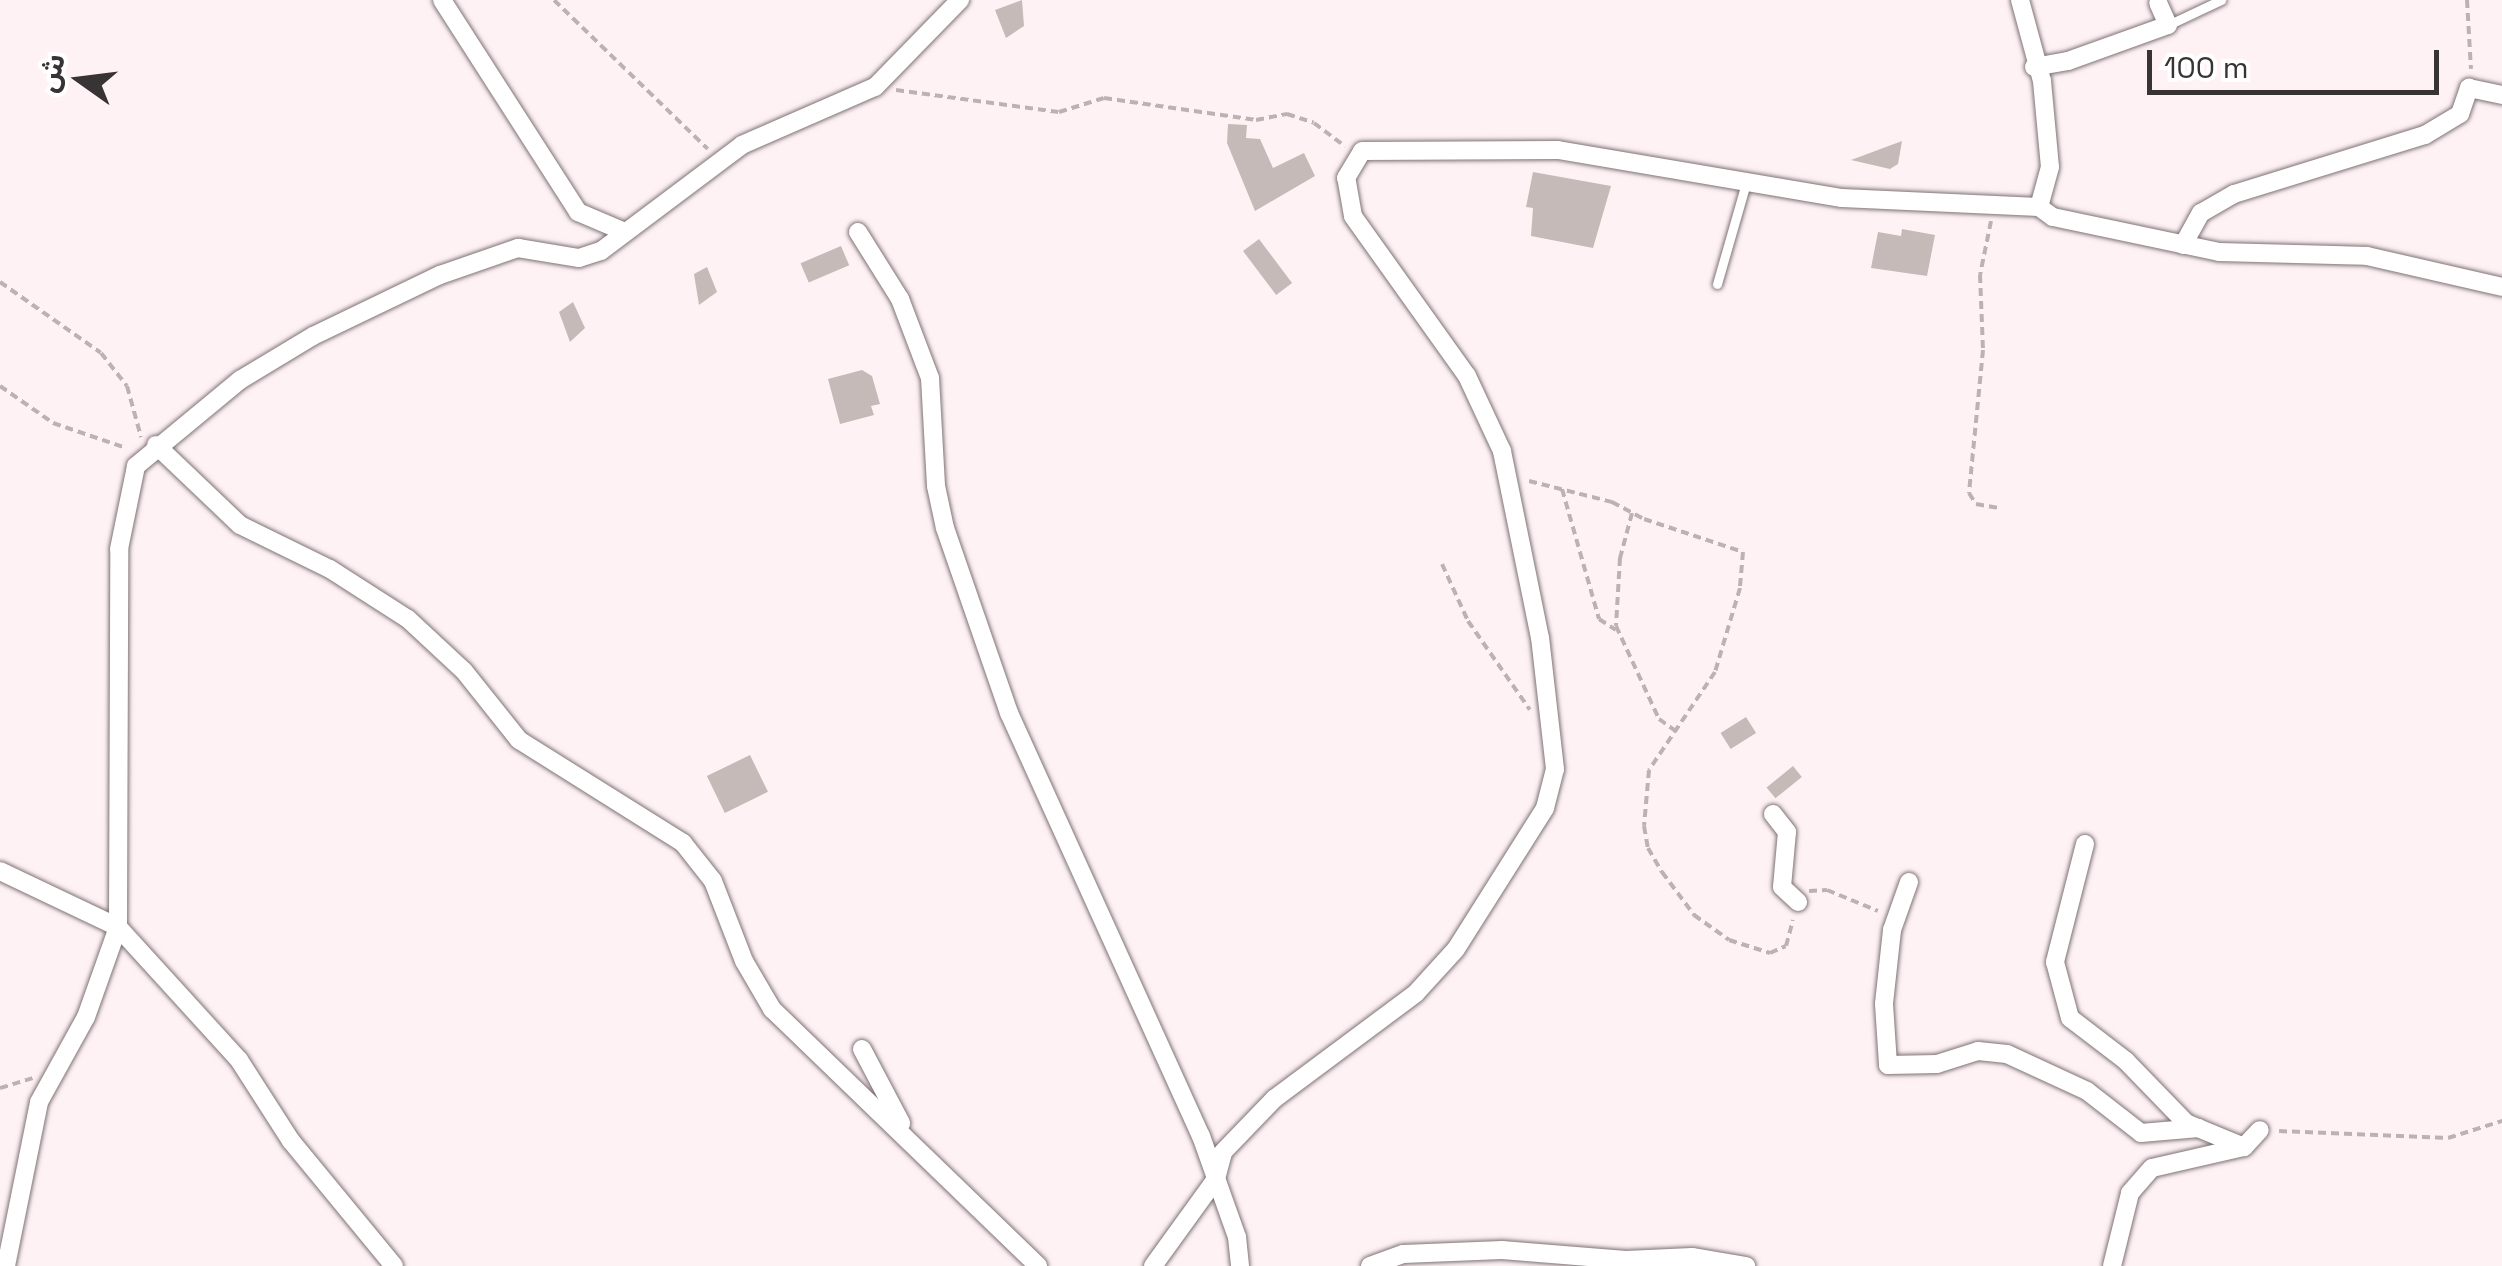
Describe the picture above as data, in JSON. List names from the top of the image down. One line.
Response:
{"scale_bar":"100 m","north":"left"}
